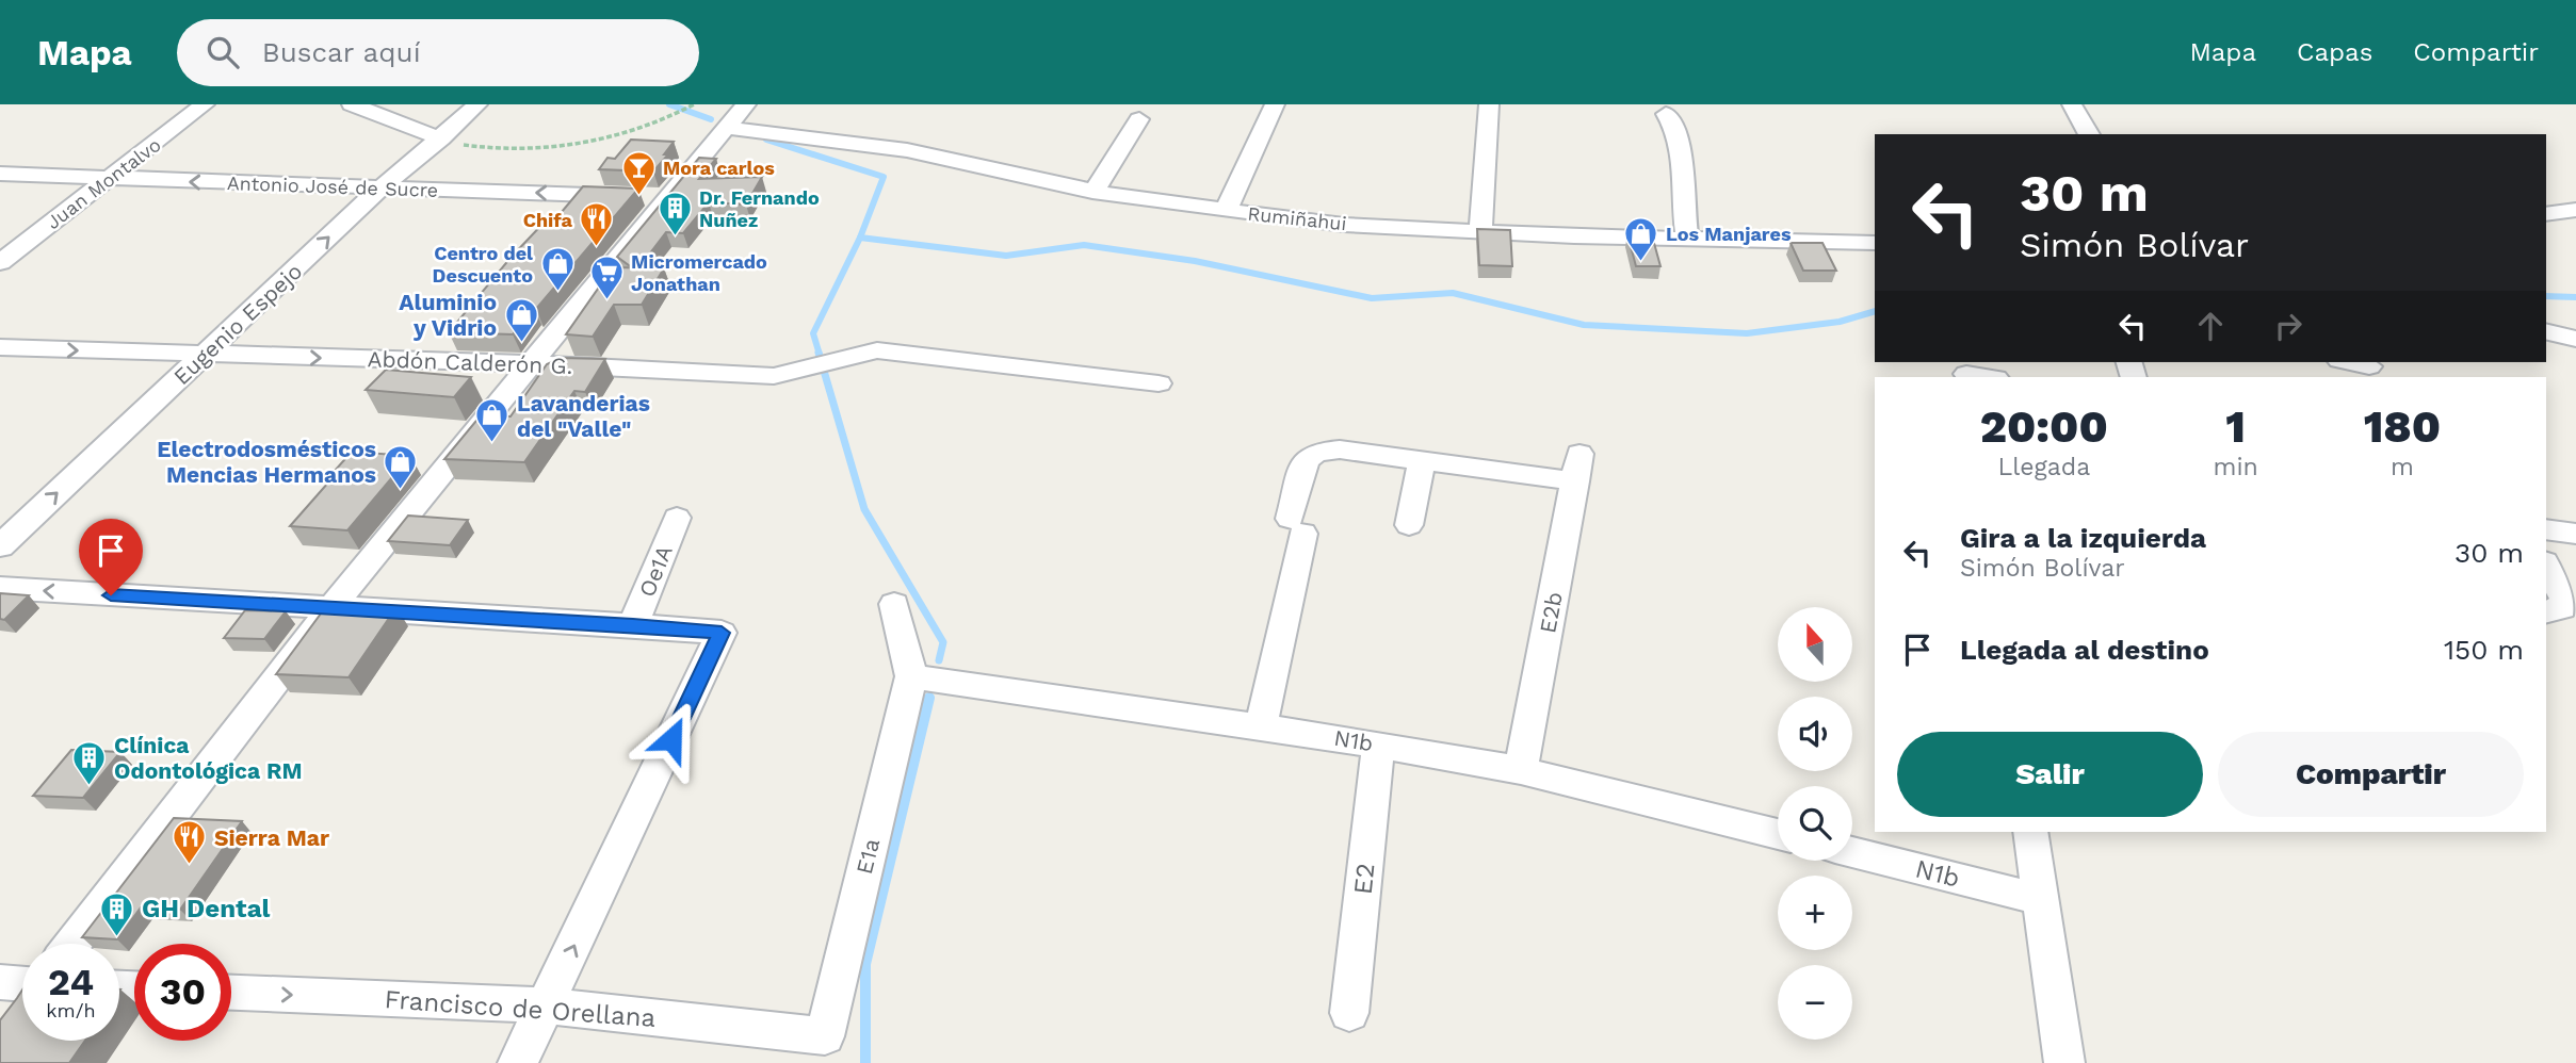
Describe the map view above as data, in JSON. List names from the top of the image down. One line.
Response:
{"streets":{"street":["Juan Montalvo","Antonio José de Sucre","Rumiñahui","Eugenio Espejo","Abdón Calderón G.","Oe1A","E2b","N1b","E1a","E2","Francisco de Orellana"]},"crossings":[["Juan Montalvo","Antonio José de Sucre"],["Antonio José de Sucre","Eugenio Espejo"],["Eugenio Espejo","Abdón Calderón G."],["E2b","N1b"],["N1b","E1a"],["N1b","E2"],["E1a","Francisco de Orellana"]],"one_way":["Antonio José de Sucre","Francisco de Orellana"],"places":{"bar":["Mora carlos"],"building":["Dr. Fernando Nuñez","Clínica Odontológica RM","GH Dental"],"restaurant":["Chifa","Sierra Mar"],"shop":["Los Manjares","Centro del Descuento","Aluminio y Vidrio","Lavanderias del \"Valle\"","Electrodosmésticos Mencias Hermanos"],"supermarket":["Micromercado Jonathan"]},"north":"top","page":{"header":"Mapa","search":"Buscar aquí","nav":["Mapa","Capas","Compartir"],"turn":["30 m","Simón Bolívar"],"eta":["20:00","Llegada","1","min","180","m"],"list":[{"name":"Gira a la izquierda","note":"Simón Bolívar","value":"30 m"},{"name":"Llegada al destino","value":"150 m"}],"map_buttons":["+","−"],"buttons":["Salir","Compartir"],"speed":"24 km/h","limit":"30"}}
